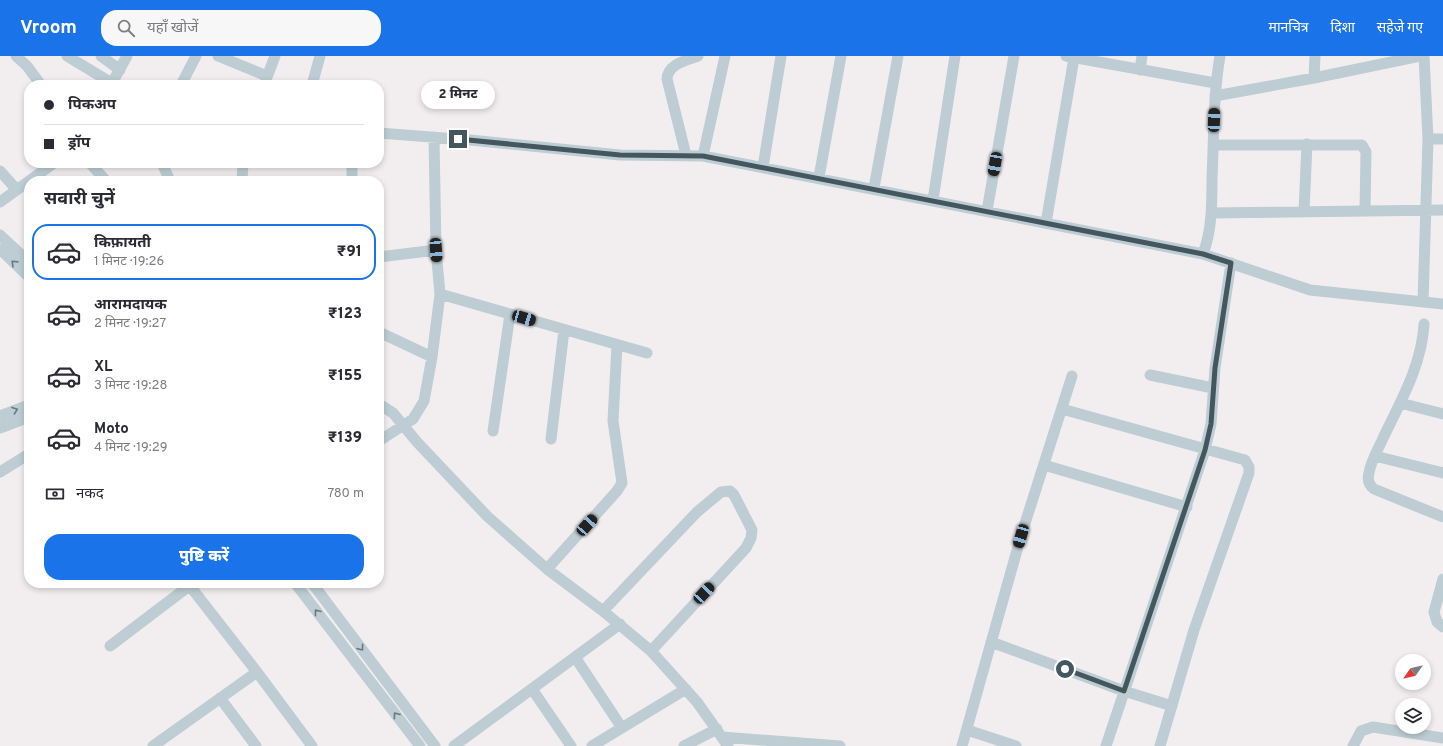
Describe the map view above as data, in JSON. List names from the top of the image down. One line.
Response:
{"north":"bottom left","page":{"header":"Vroom","search":"यहाँ खोजें","nav":["मानचित्र","दिशा","सहेजे गए"],"banner":["पिकअप","ड्रॉप"],"bubble":"2 मिनट","heading":"सवारी चुनें","list":[{"name":"किफ़ायती","note":"1 मिनट · 19:26","value":"₹91"},{"name":"आरामदायक","note":"2 मिनट · 19:27","value":"₹123"},{"name":"XL","note":"3 मिनट · 19:28","value":"₹155"},{"name":"Moto","note":"4 मिनट · 19:29","value":"₹139"}],"pay":["नकद","780 m"],"buttons":"पुष्टि करें"}}
